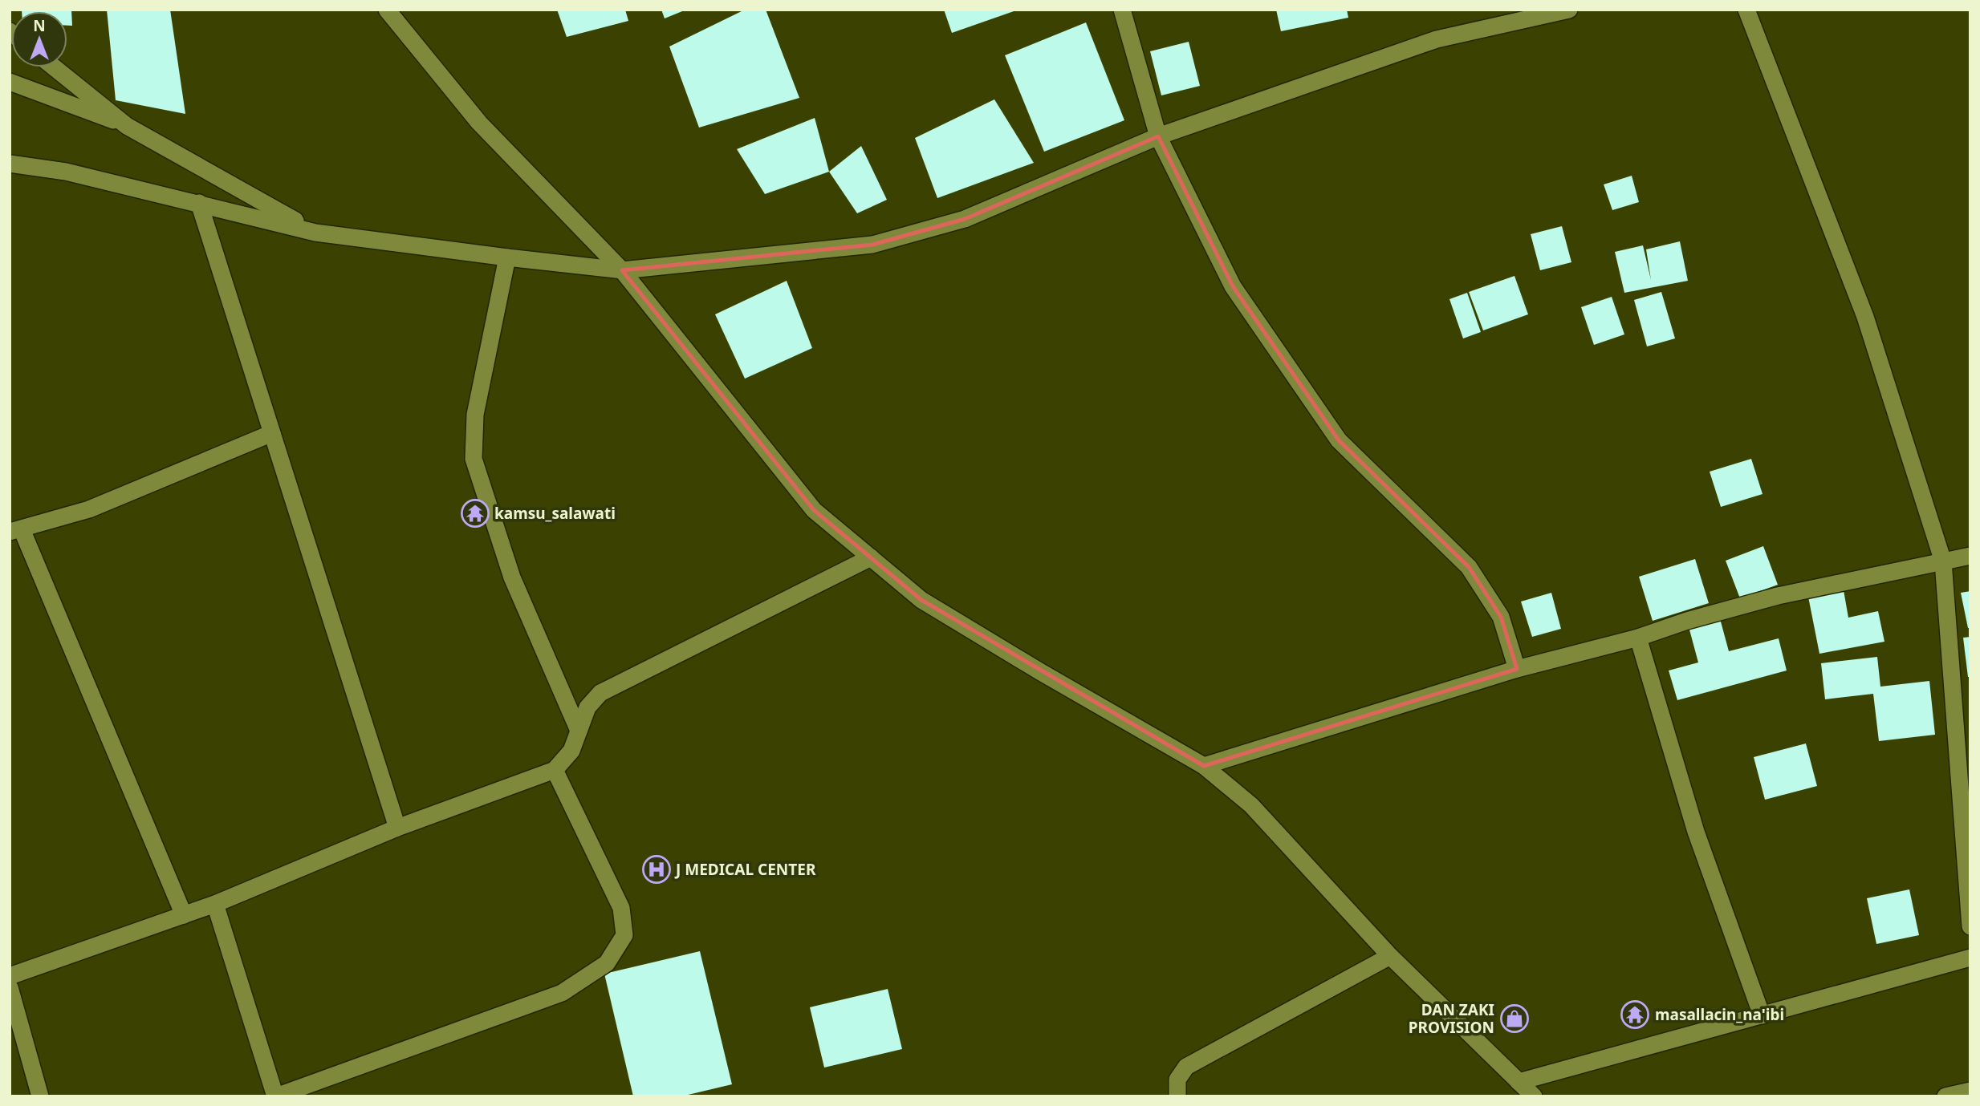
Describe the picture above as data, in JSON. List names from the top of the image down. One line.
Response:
{"places":{"temple":["kamsu_salawati","masallacin_na'ibi"],"hospital":["J MEDICAL CENTER"],"shop":["DAN ZAKI PROVISION"]},"north":"top"}
